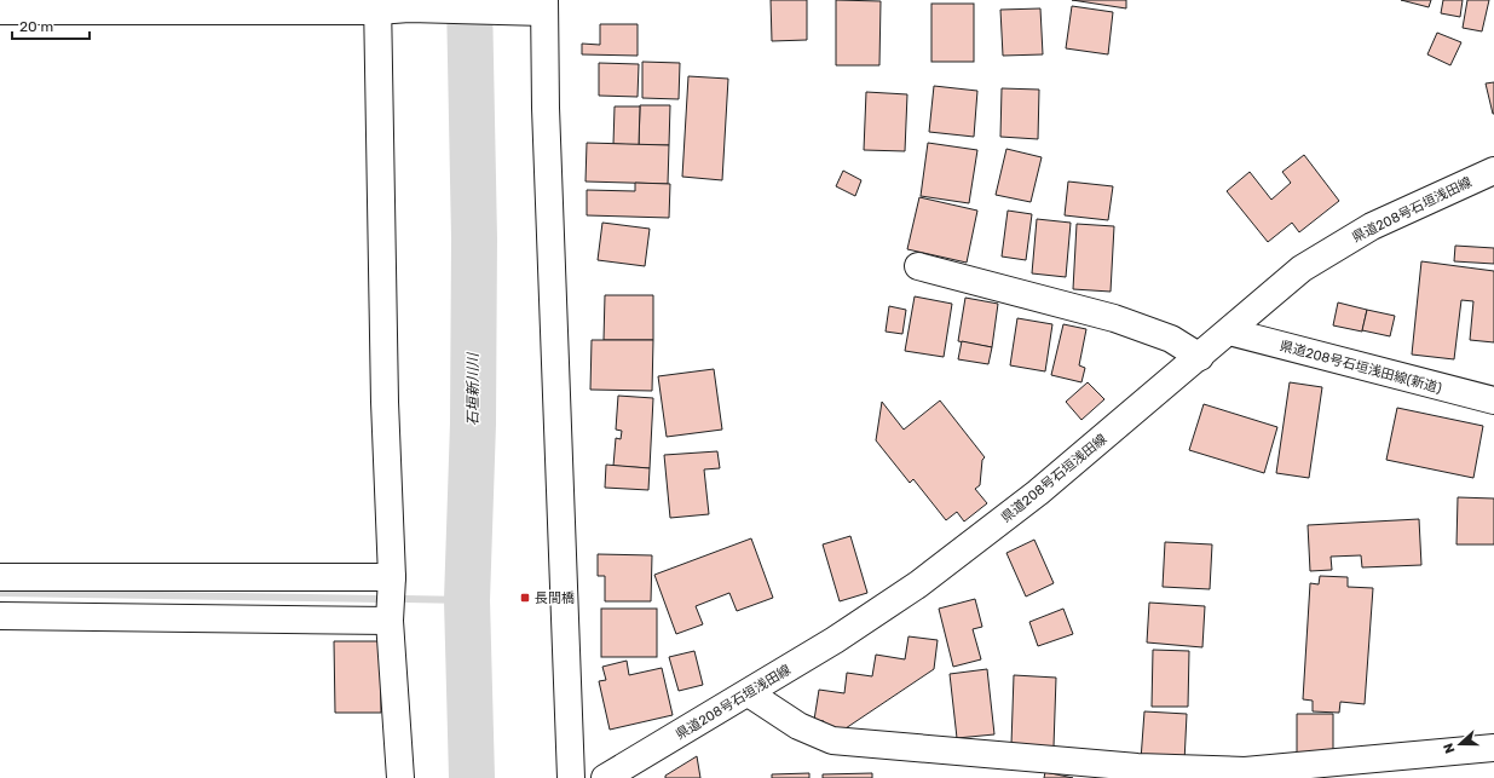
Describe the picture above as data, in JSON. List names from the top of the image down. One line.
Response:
{"streets":{"street":["県道208号石垣浅田線","県道208号石垣浅田線(新道)"]},"crossings":[["県道208号石垣浅田線","県道208号石垣浅田線(新道)"]],"water":["石垣新川川"],"places":{"transit":["長間橋"]},"scale_bar":"20 m","north":"left"}
